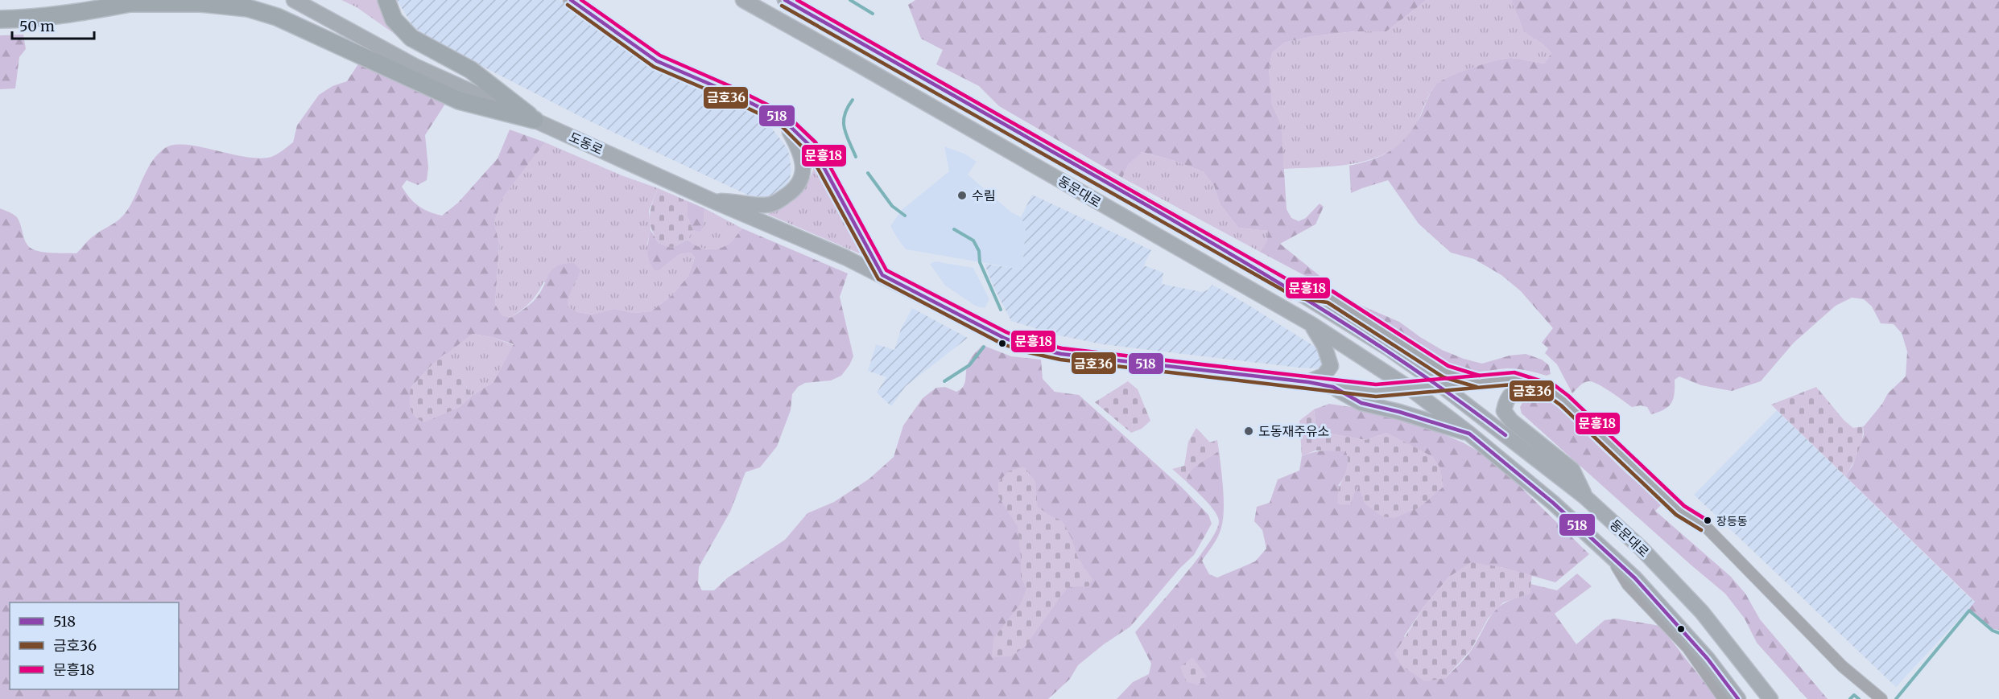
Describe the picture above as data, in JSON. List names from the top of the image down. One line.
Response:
{"streets":{"main road":["도동로","동문대로"]},"places":["수림","도동재주유소","장등동"],"lines":["transit line 518","transit line 문흥18","transit line 금호36"],"legend":["518","금호36","문흥18"],"scale_bar":"50 m"}
